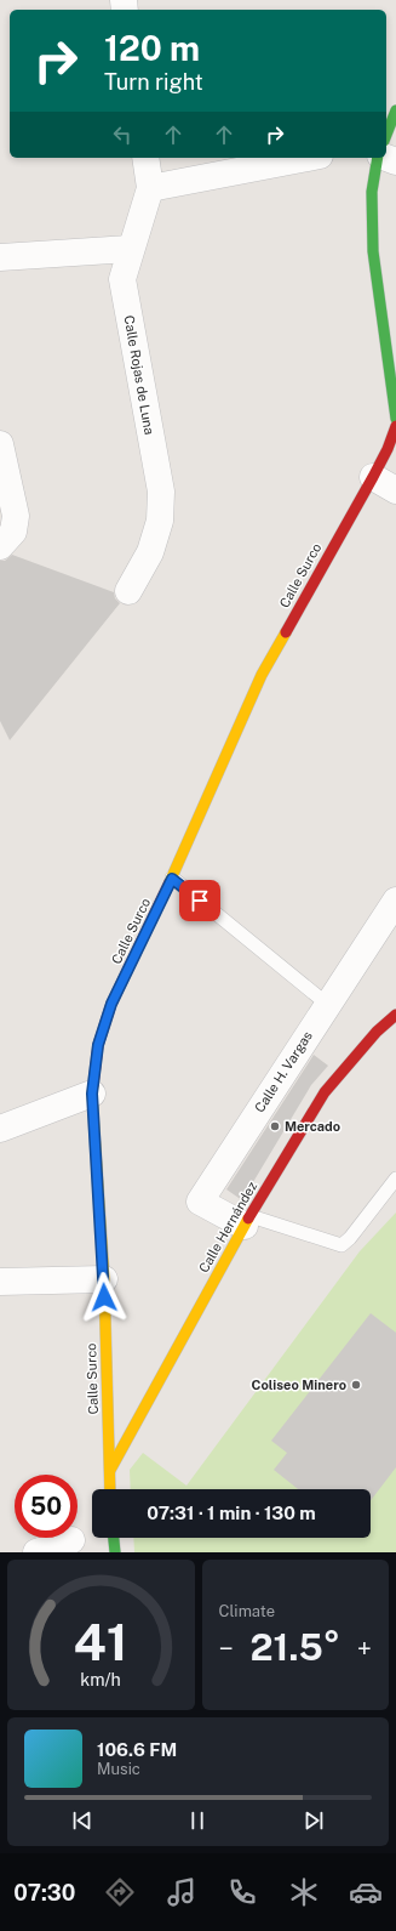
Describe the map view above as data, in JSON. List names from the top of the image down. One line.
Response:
{"streets":{"main road":["Calle Surco","Calle Hernández"],"street":["Calle Rojas de Luna","Calle H. Vargas"]},"crossings":[["Calle Surco","Calle Hernández"],["Calle H. Vargas","Calle Hernández"]],"places":["Mercado","Coliseo Minero"],"page":{"turn":["120 m","Turn right"],"limit":"50","trip":"07:31 · 1 min · 130 m","tile":"Climate","heat":["−","21.5°","+"],"song":["106.6 FM","Music"],"tabs":"07:30","gauge":["41","km/h"]}}
